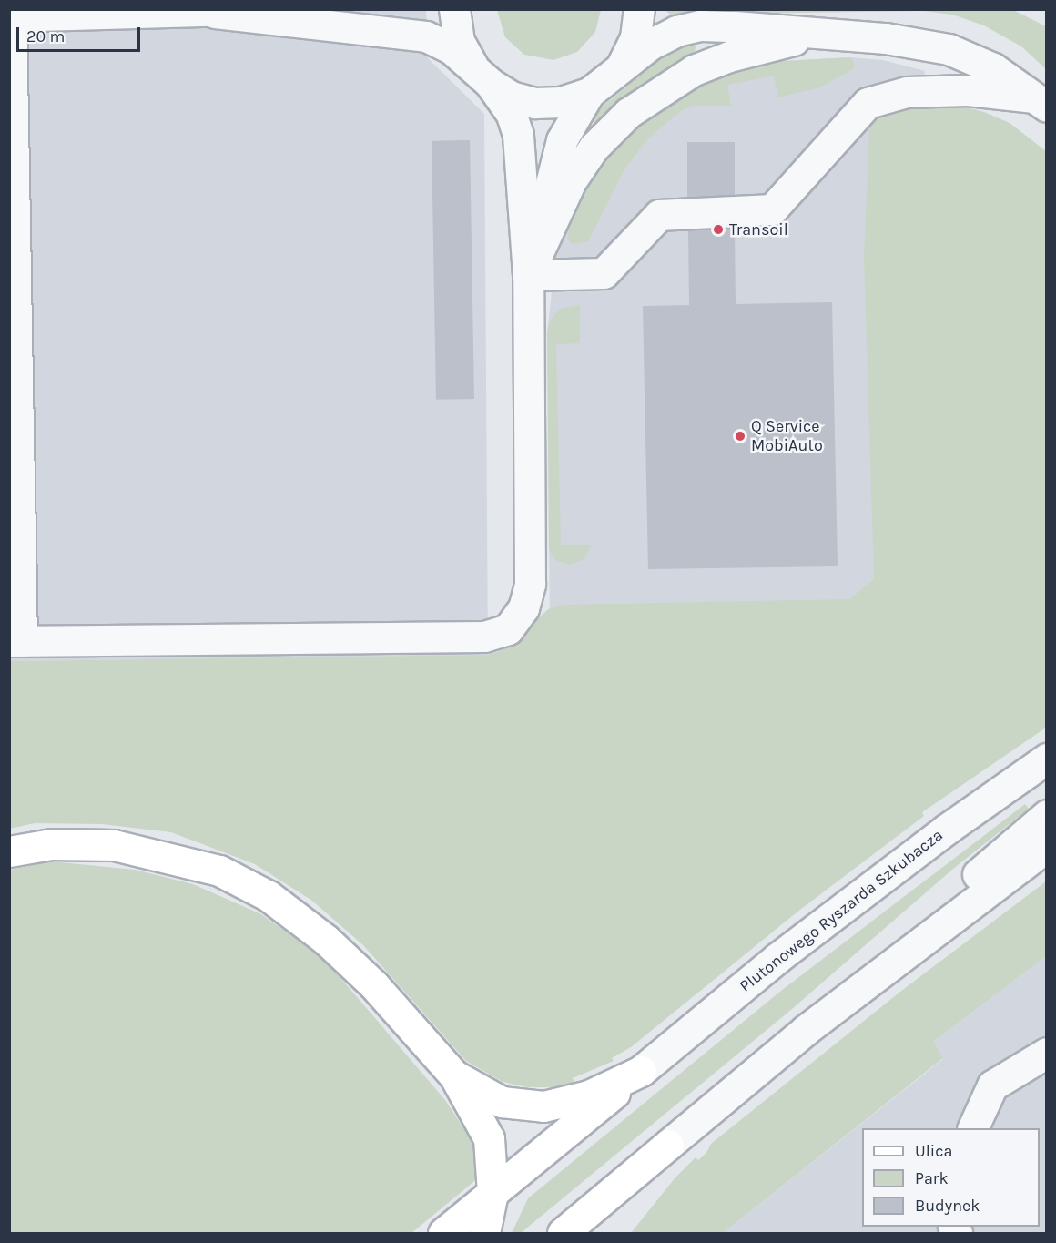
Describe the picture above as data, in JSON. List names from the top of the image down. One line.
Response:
{"streets":{"street":["Plutonowego Ryszarda Szkubacza"]},"places":["Transoil","Q Service MobiAuto"],"legend":["Ulica","Park","Budynek"],"scale_bar":"20 m"}
